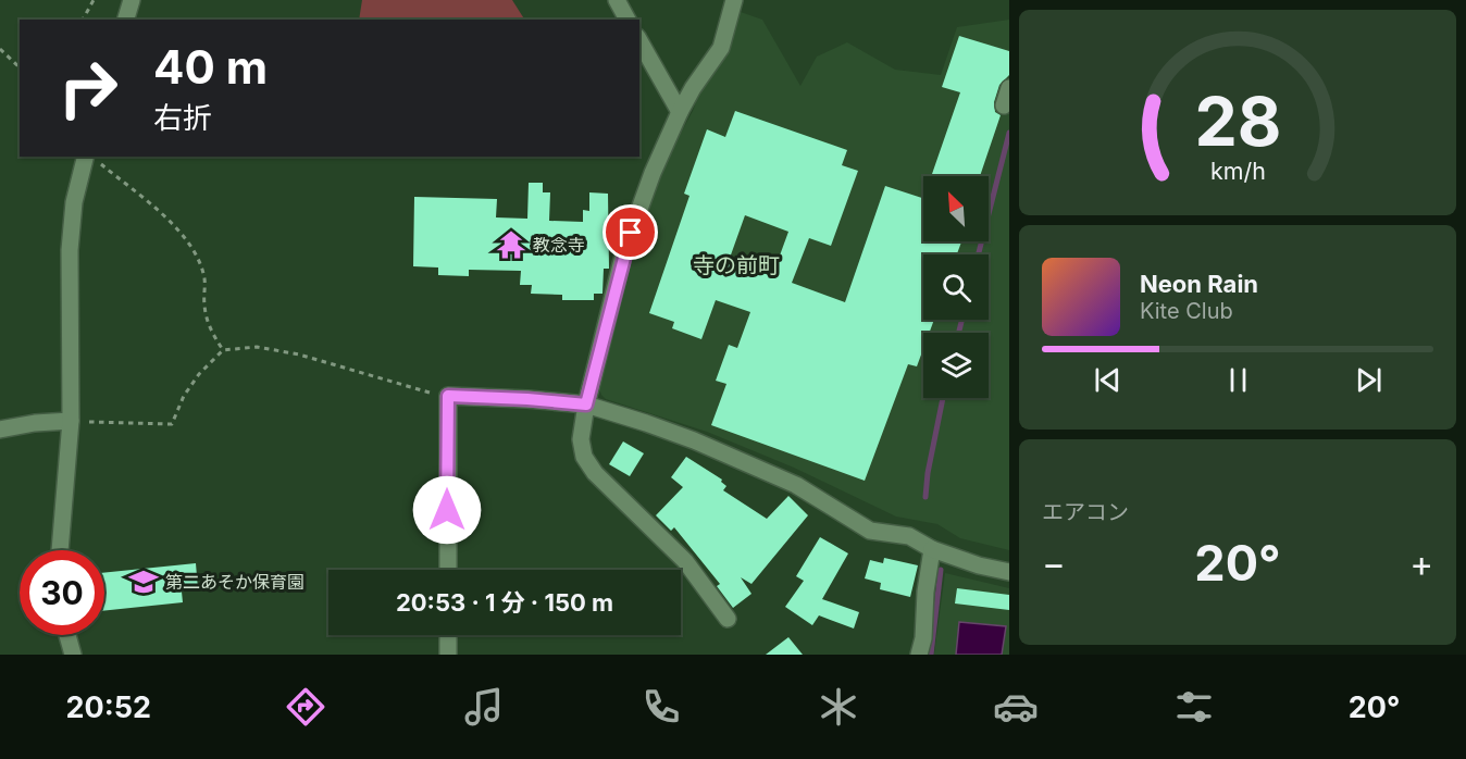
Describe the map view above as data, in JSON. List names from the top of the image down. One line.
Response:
{"districts":["寺の前町"],"places":{"temple":["教念寺"],"school or university":["第二あそか保育園"]},"north":"top left","page":{"turn":["40 m","右折"],"song":["Neon Rain","Kite Club"],"tile":"エアコン","heat":["−","20°","+"],"limit":"30","trip":"20:53 · 1 分 · 150 m","tabs":["20:52","20°"],"gauge":["28","km/h"]}}
